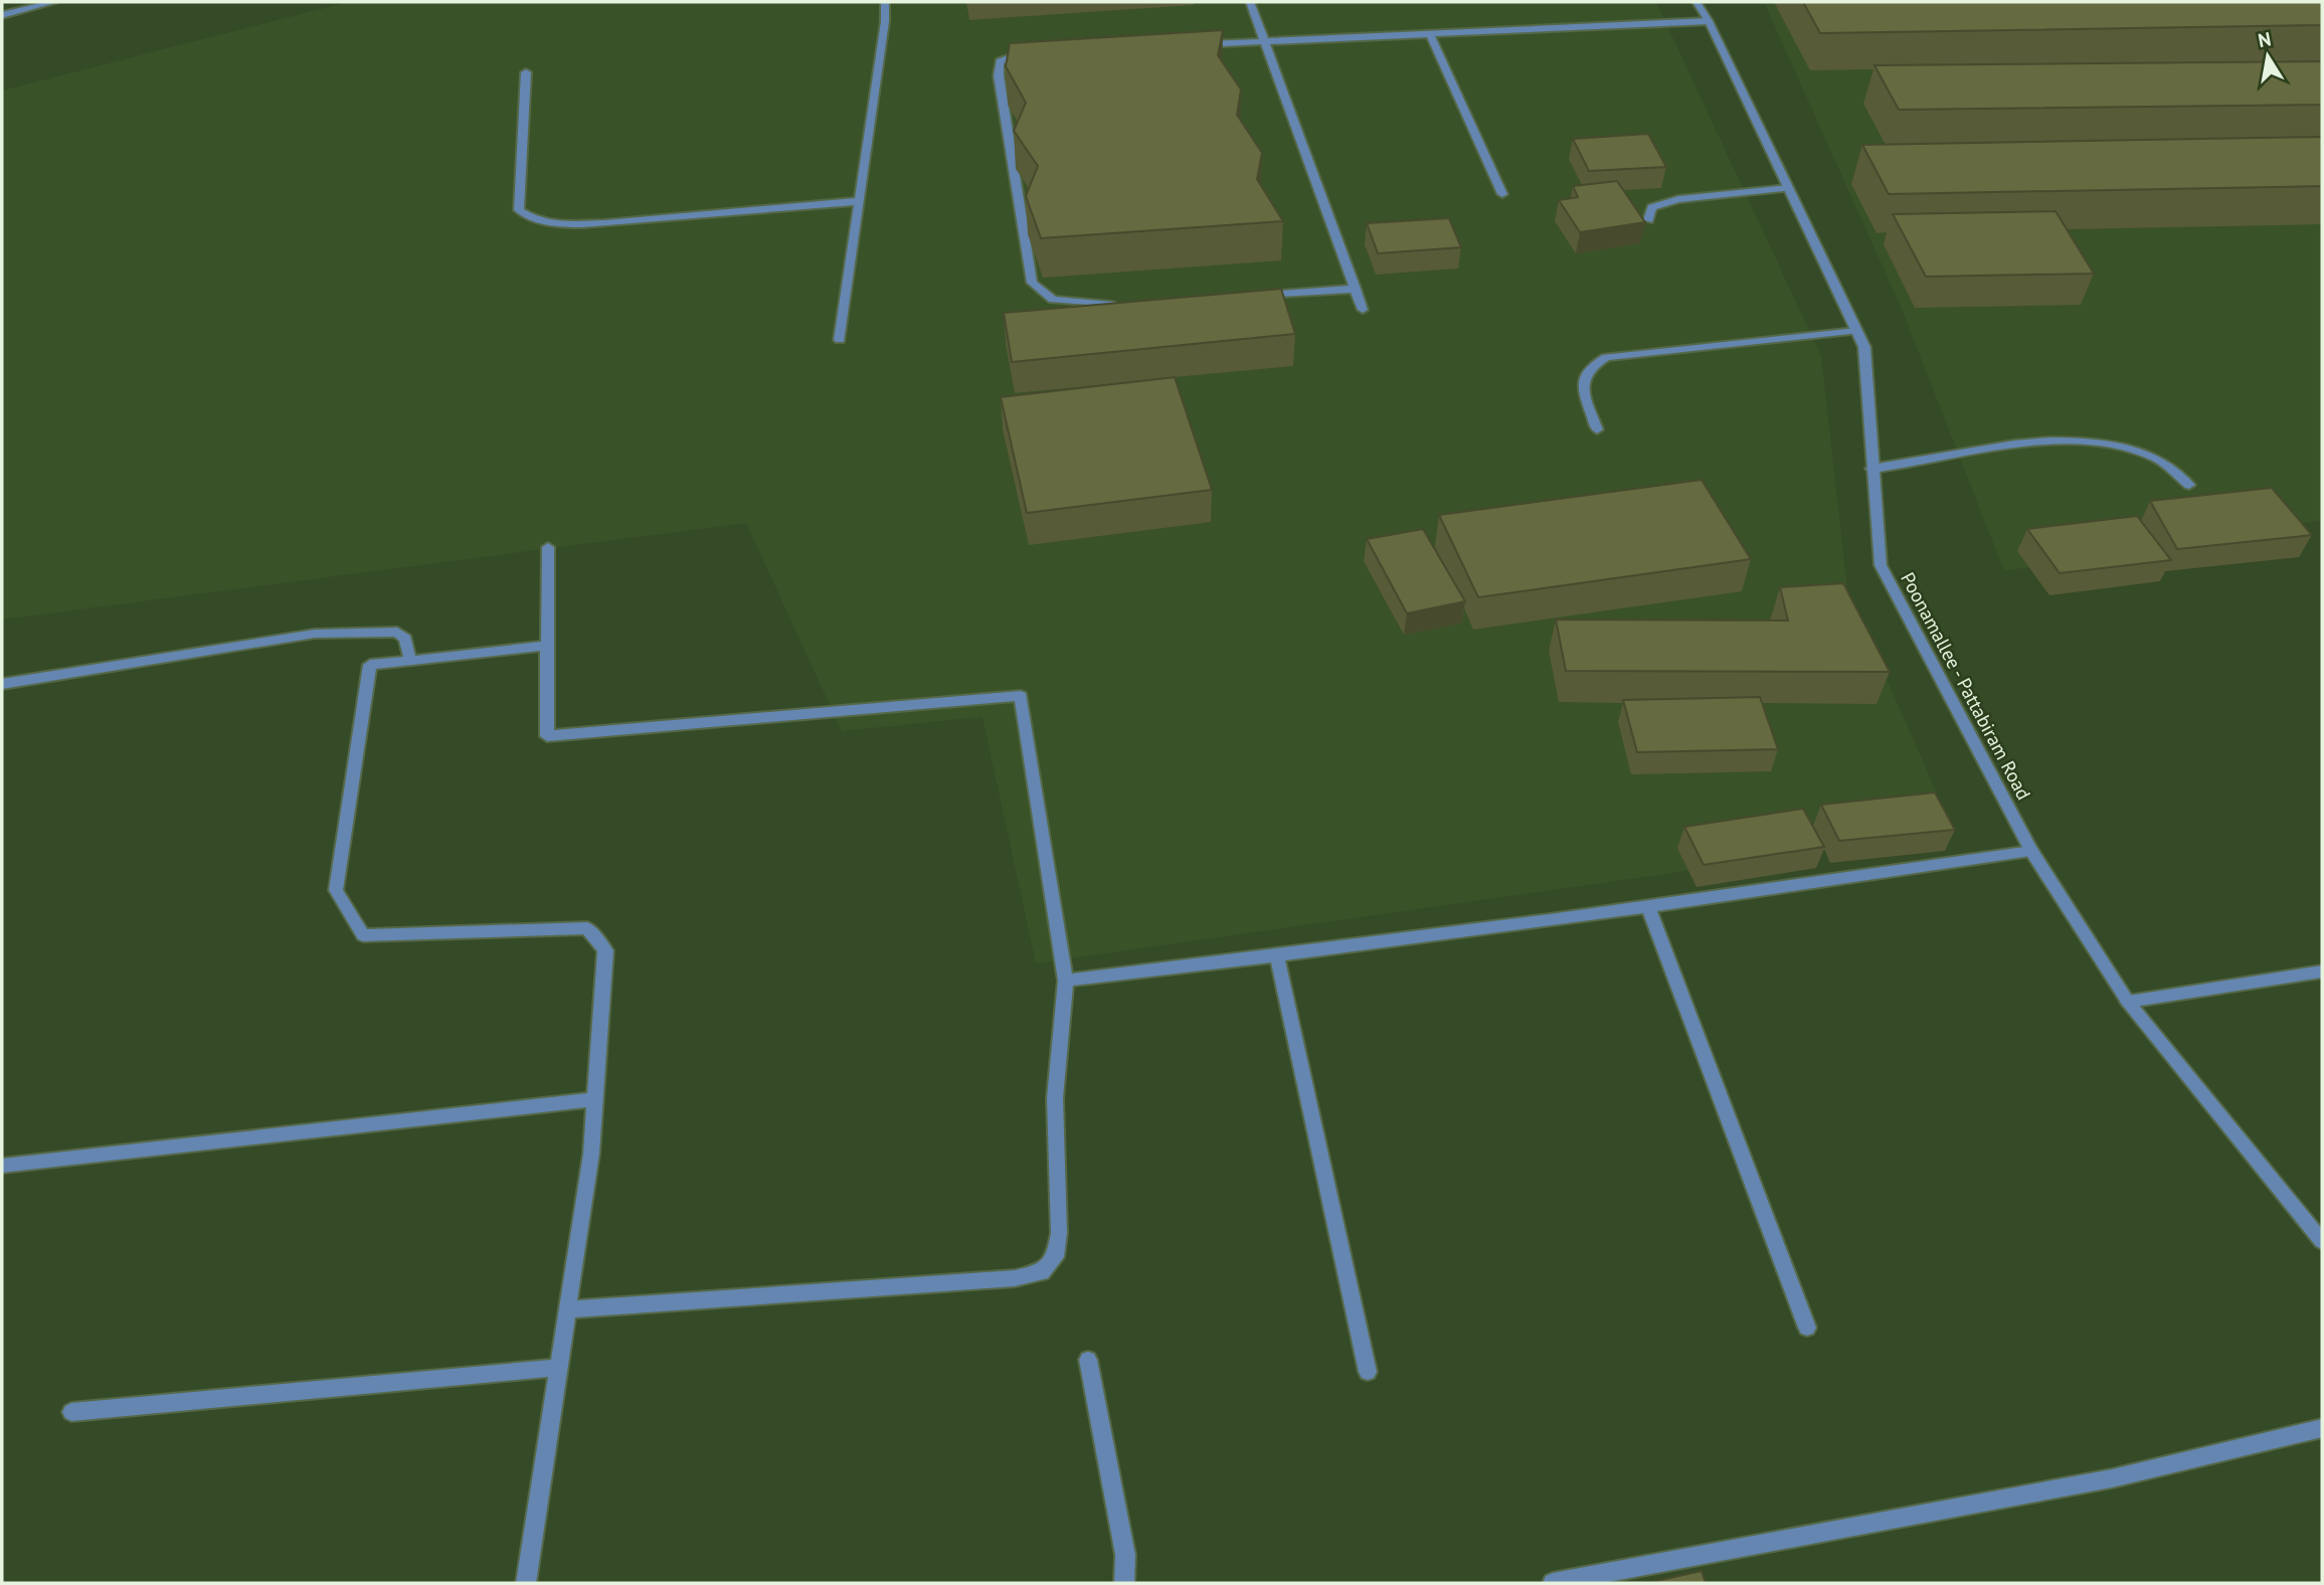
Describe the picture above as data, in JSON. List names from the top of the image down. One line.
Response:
{"streets":{"street":["Poonamallee - Pattabiram Road"]},"north":"top"}
